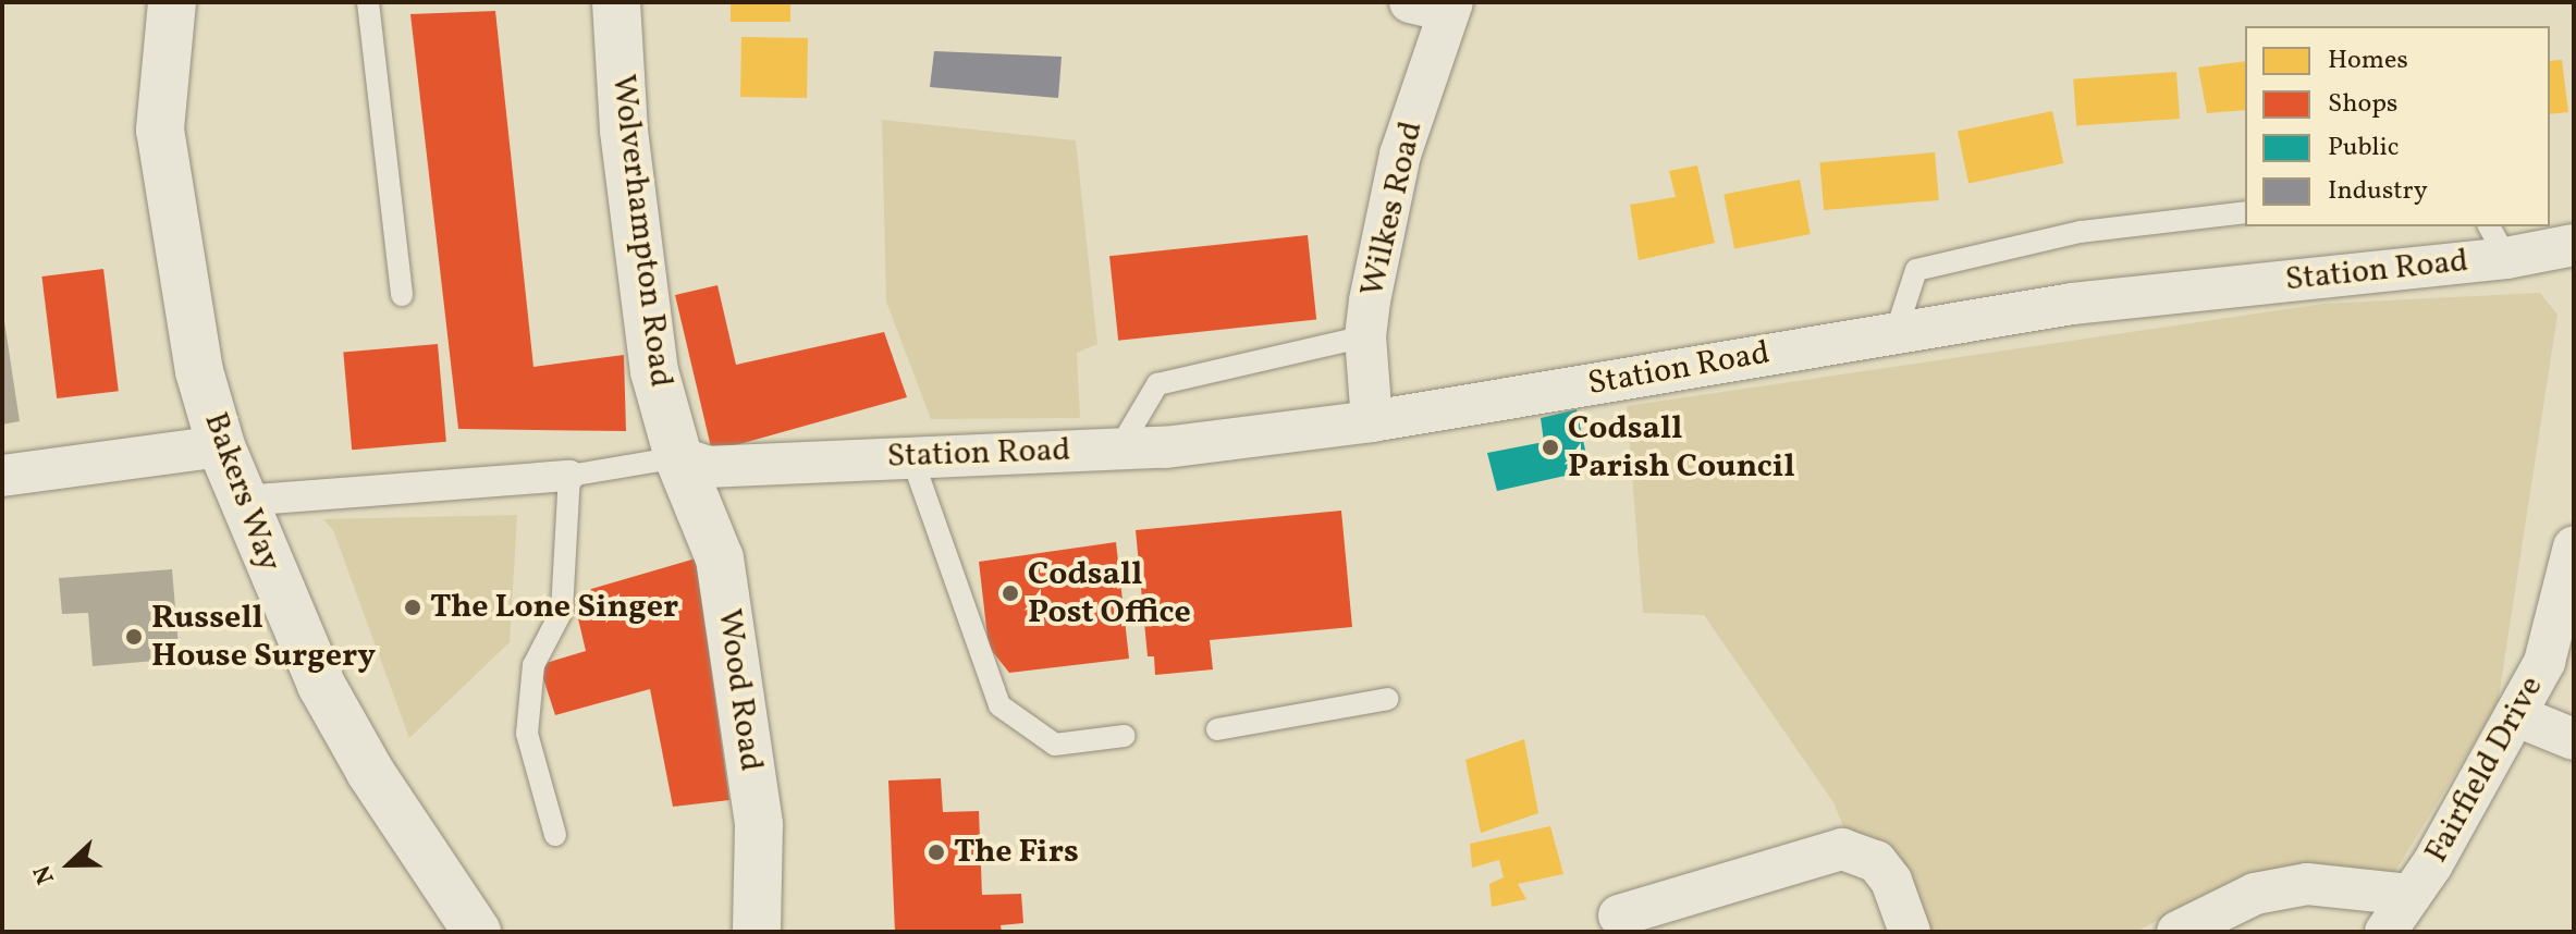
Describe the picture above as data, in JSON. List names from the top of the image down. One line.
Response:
{"streets":{"street":["Wilkes Road","Wolverhampton Road","Station Road","Bakers Way","Wood Road","Fairfield Drive"]},"crossings":[["Wilkes Road","Station Road"],["Wolverhampton Road","Station Road"],["Wolverhampton Road","Wood Road"],["Station Road","Wood Road"]],"places":["Codsall Parish Council","Codsall Post Office","The Lone Singer","Russell House Surgery","The Firs"],"legend":["Homes","Shops","Public","Industry"],"north":"left"}
